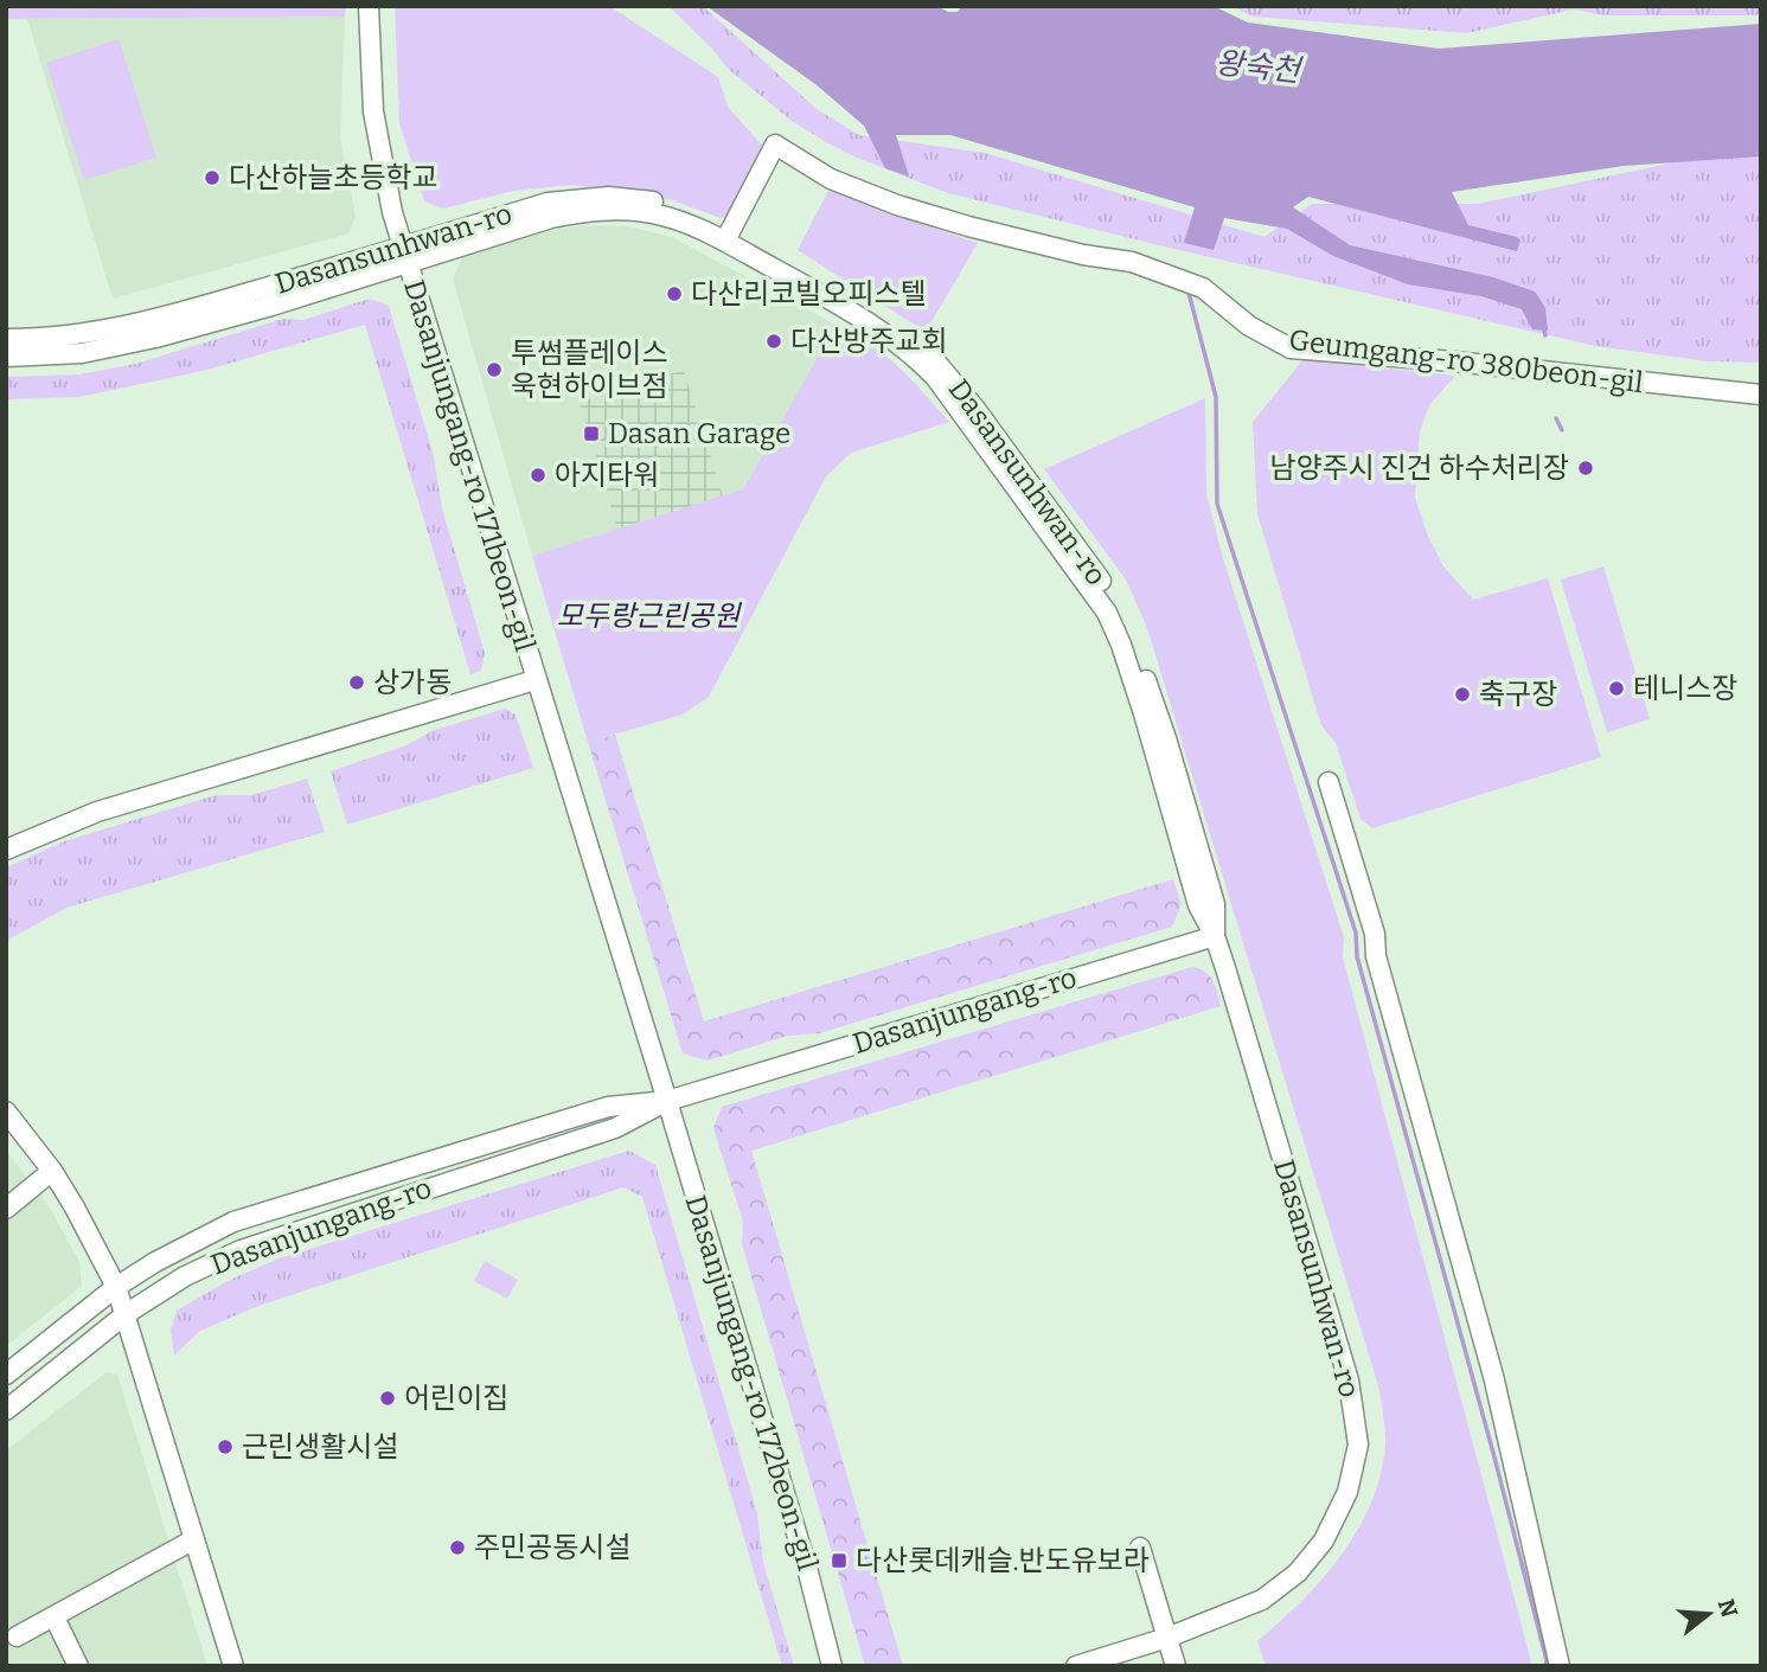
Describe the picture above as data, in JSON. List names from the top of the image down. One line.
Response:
{"streets":{"street":["Dasansunhwan-ro","Geumgang-ro 380beon-gil","Dasanjungang-ro 171beon-gil","Dasanjungang-ro","Dasanjungang-ro 172beon-gil"]},"crossings":[["Dasansunhwan-ro","Geumgang-ro 380beon-gil"],["Dasansunhwan-ro","Dasanjungang-ro 171beon-gil"],["Dasansunhwan-ro","Dasanjungang-ro"],["Dasanjungang-ro 171beon-gil","Dasanjungang-ro"],["Dasanjungang-ro 171beon-gil","Dasanjungang-ro 172beon-gil"],["Dasanjungang-ro","Dasanjungang-ro 172beon-gil"]],"water":["왕숙천"],"parks":["모두랑근린공원"],"places":{"other":["다산하늘초등학교","다산리코빌오피스텔","다산방주교회","투썸플레이스 욱현하이브점","남양주시 진건 하수처리장","아지타워","상가동","테니스장","축구장","어린이집","근린생활시설","주민공동시설"],"transit":["Dasan Garage","다산롯데캐슬.반도유보라"]},"north":"right"}
